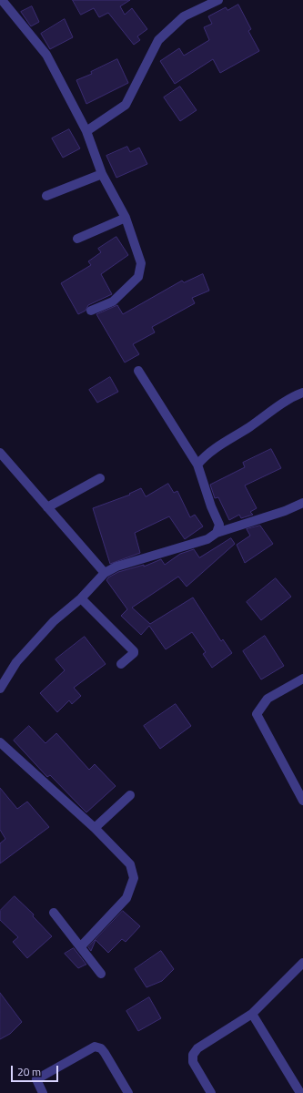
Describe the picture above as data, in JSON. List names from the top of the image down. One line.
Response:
{"scale_bar":"20 m"}
